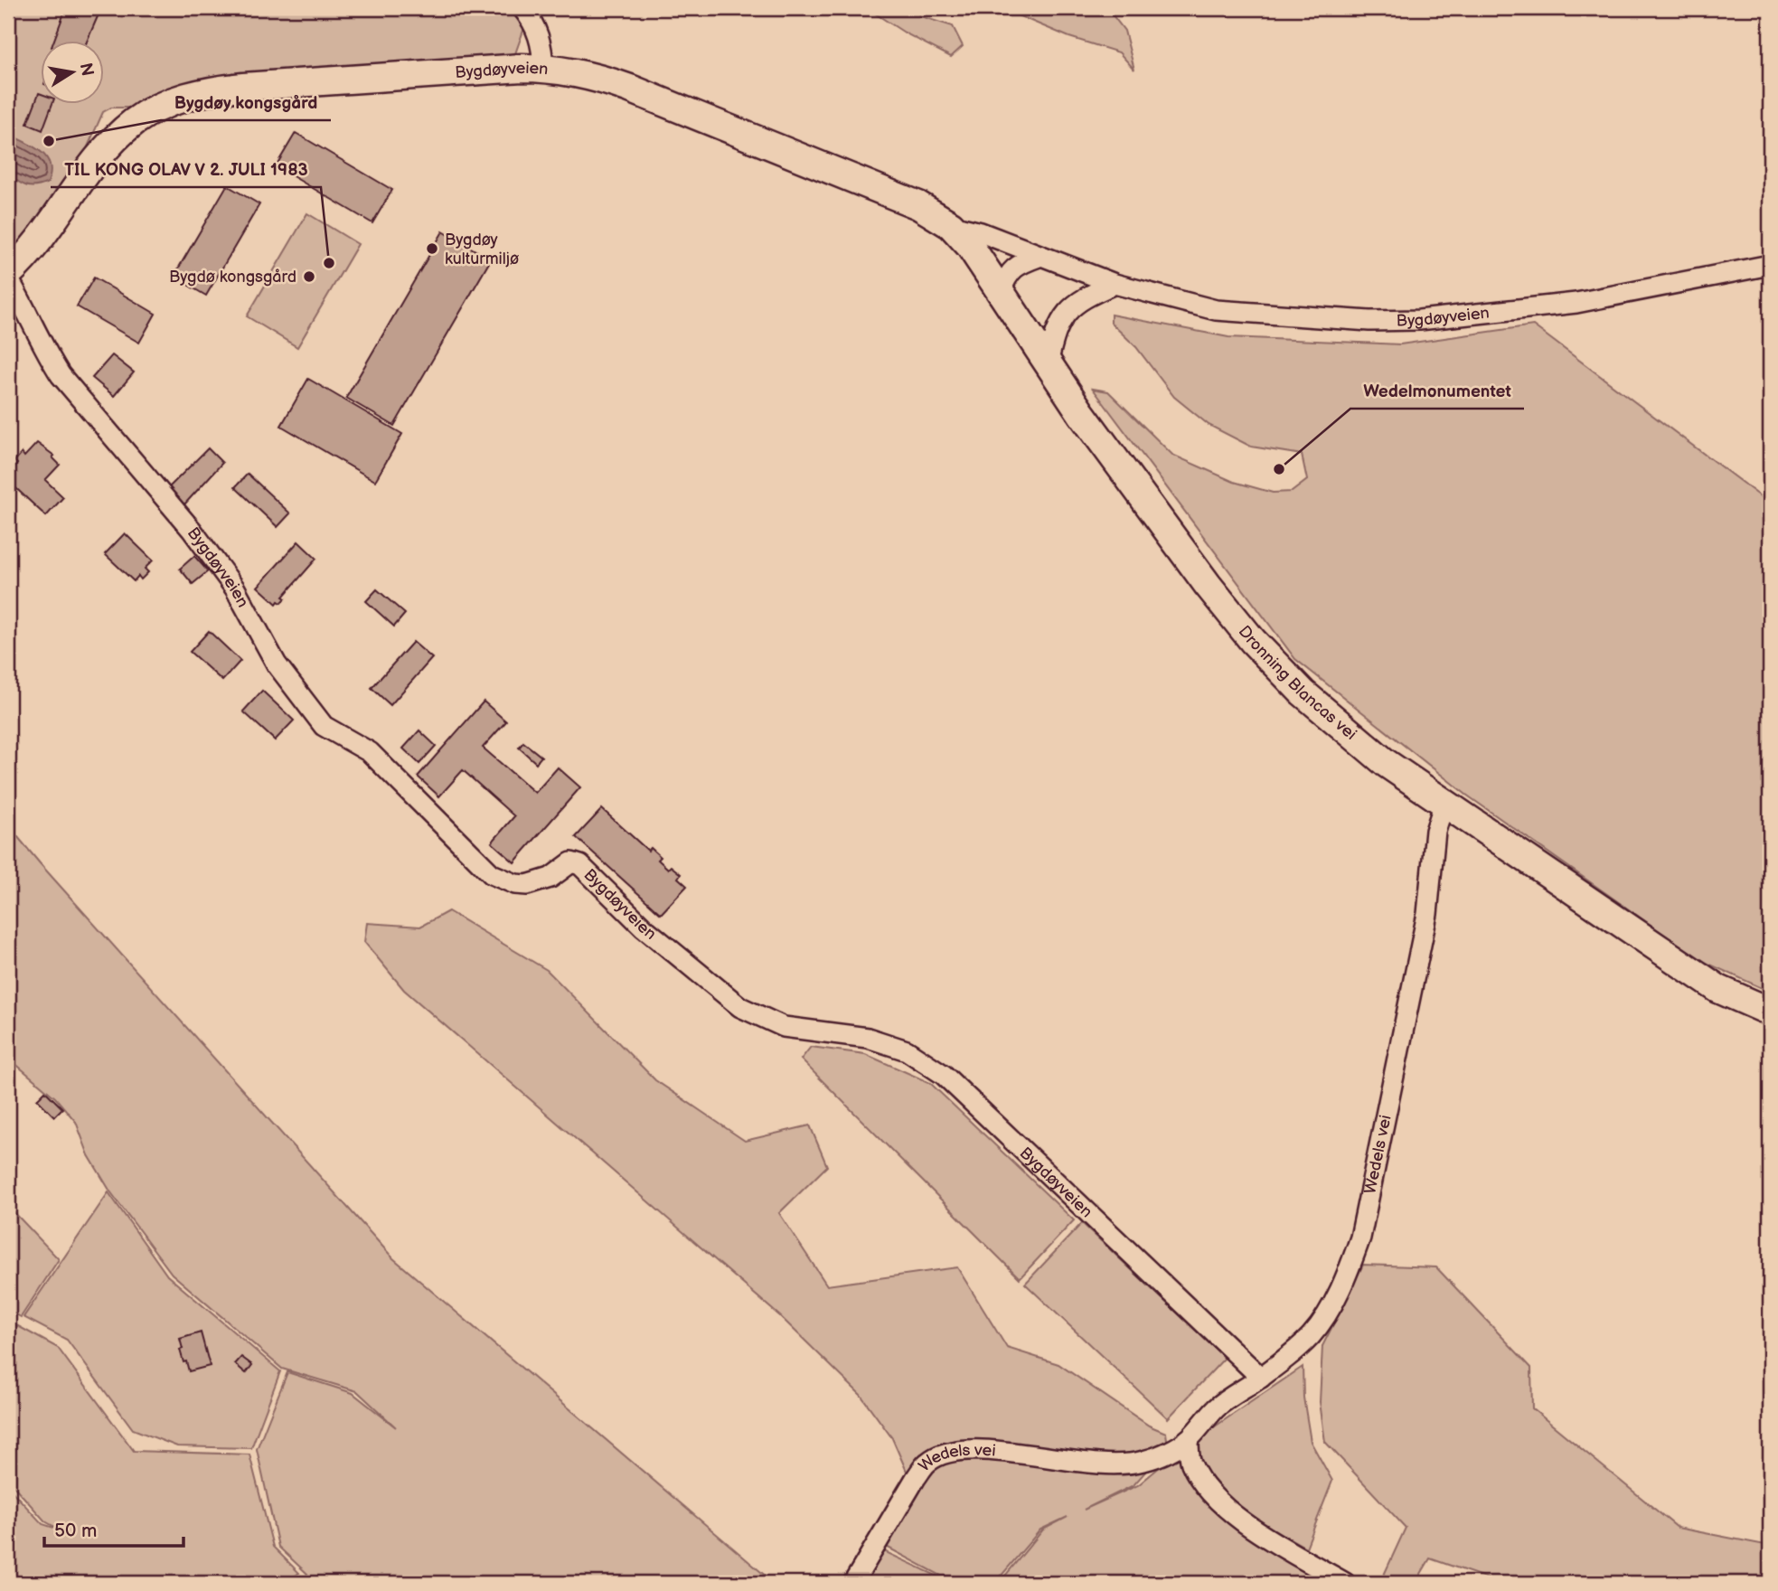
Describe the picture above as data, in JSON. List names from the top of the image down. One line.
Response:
{"streets":{"street":["Bygdøyveien","Dronning Blancas vei","Wedels vei"]},"crossings":[["Bygdøyveien","Dronning Blancas vei"],["Bygdøyveien","Wedels vei"],["Dronning Blancas vei","Wedels vei"]],"places":["Bygdøy kongsgård","Bygdøy kulturmiljø","TIL KONG OLAV V 2. JULI 1983","Bygdø kongsgård","Wedelmonumentet"],"scale_bar":"50 m","north":"right"}
